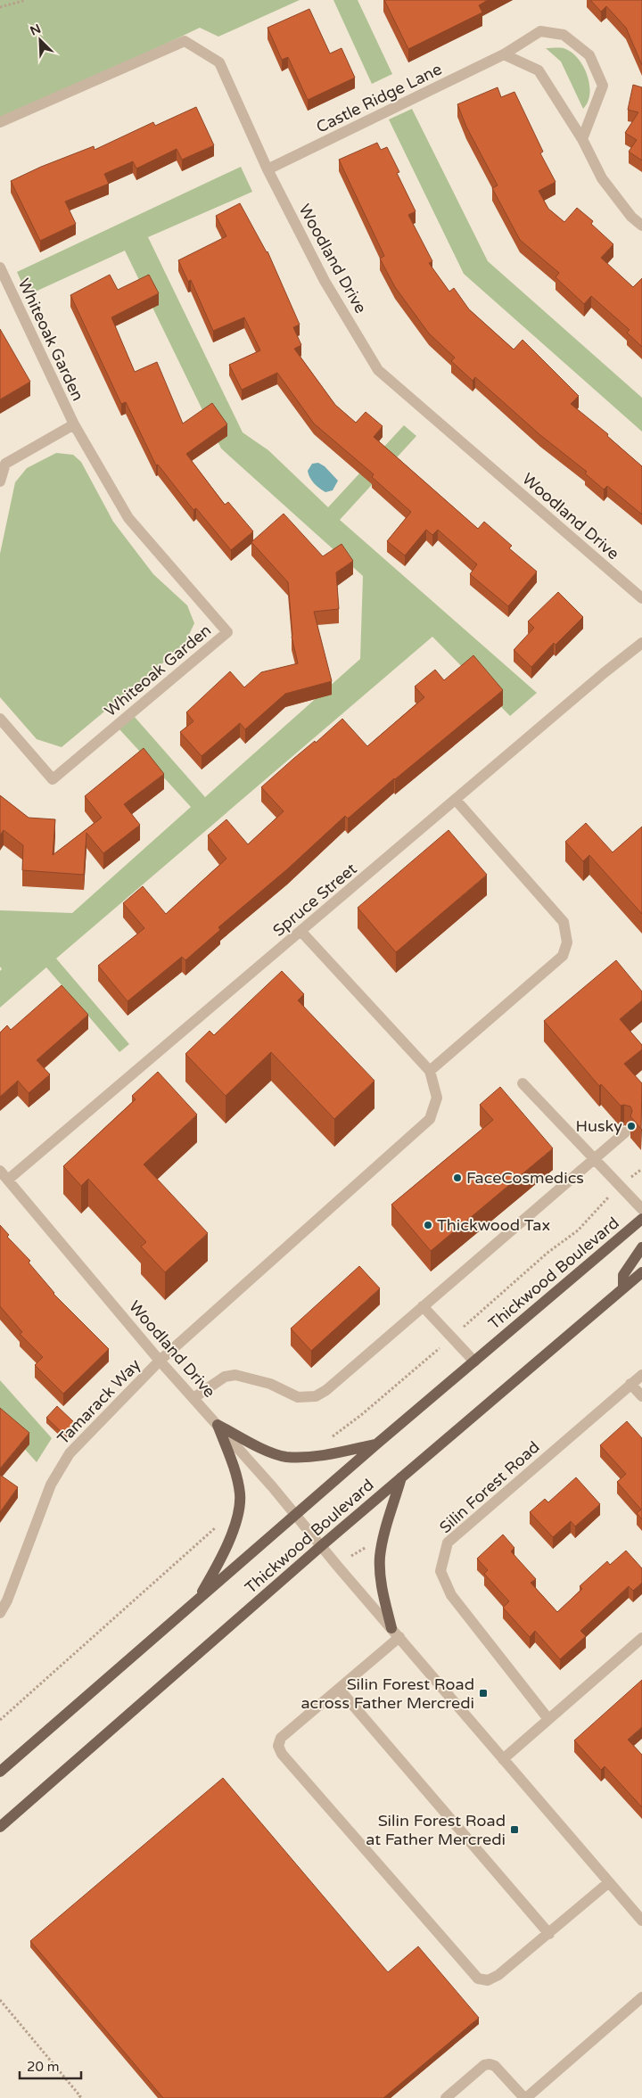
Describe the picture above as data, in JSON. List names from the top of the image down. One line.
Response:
{"streets":{"main road":["Thickwood Boulevard"],"street":["Castle Ridge Lane","Woodland Drive","Whiteoak Garden","Spruce Street","Tamarack Way","Silin Forest Road"]},"crossings":[["Castle Ridge Lane","Woodland Drive"],["Woodland Drive","Spruce Street"],["Woodland Drive","Thickwood Boulevard"],["Woodland Drive","Tamarack Way"]],"places":{"other":["Husky","FaceCosmedics","Thickwood Tax"],"transit":["Silin Forest Road across Father Mercredi","Silin Forest Road at Father Mercredi"]},"scale_bar":"20 m","north":"top left"}
